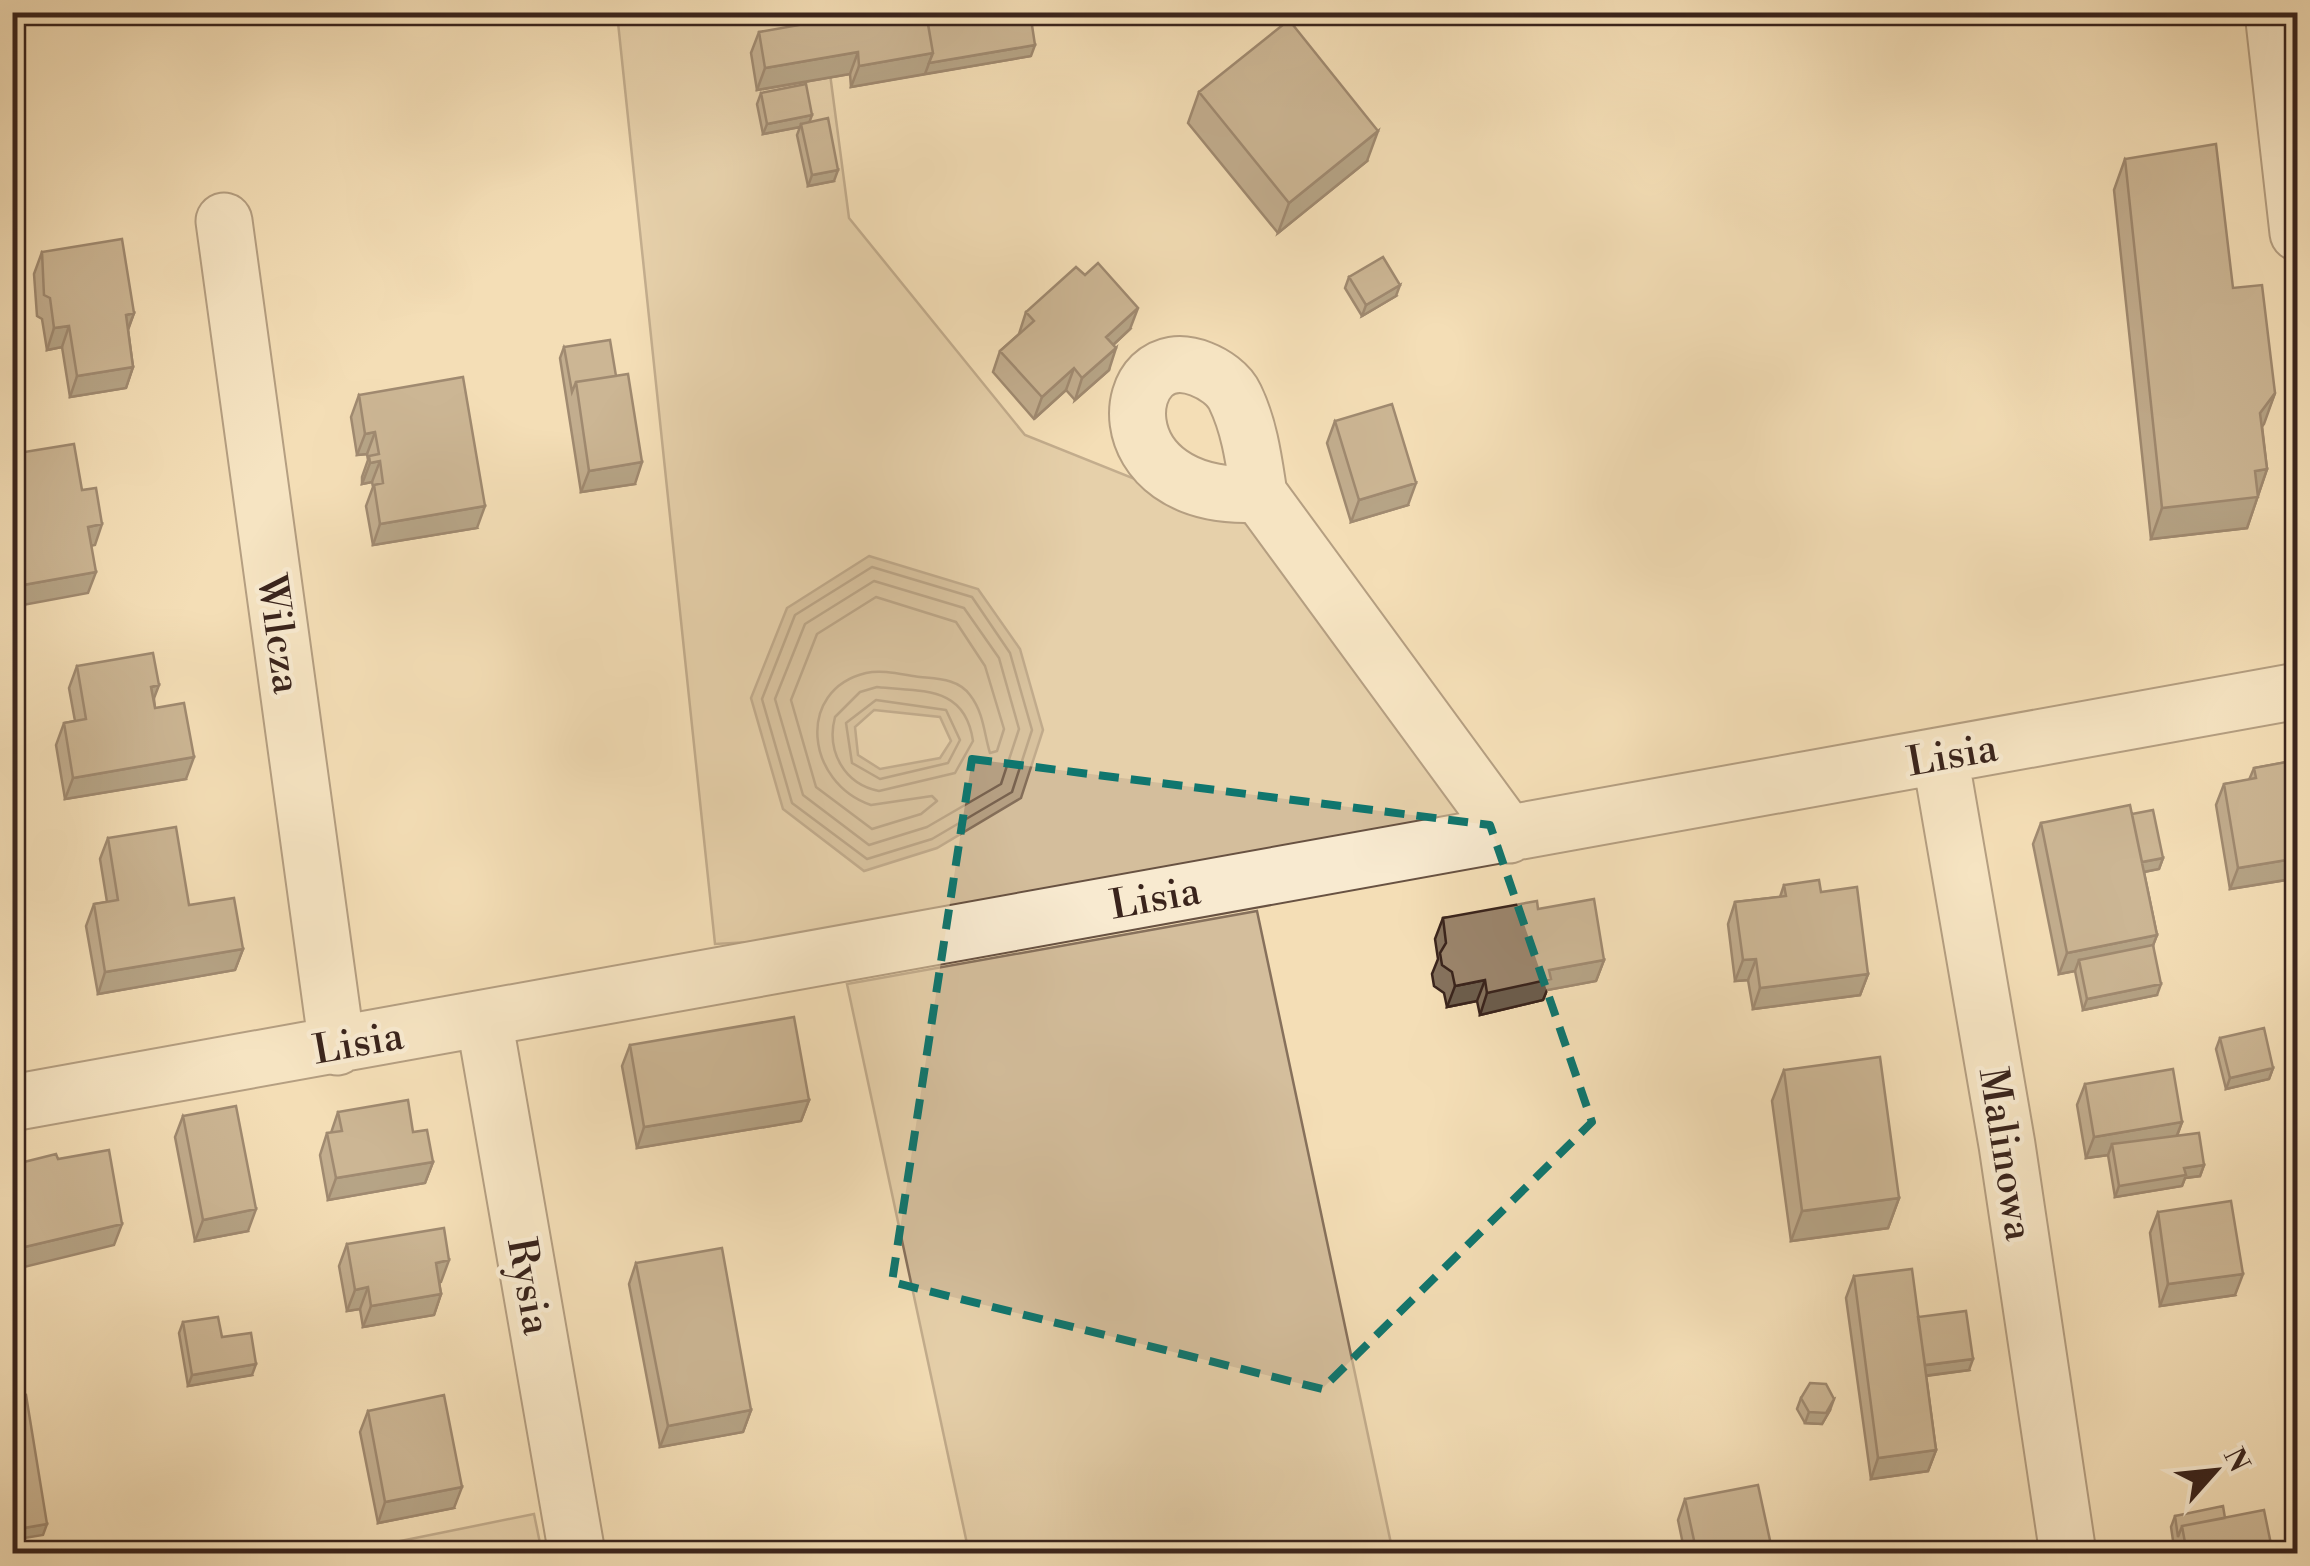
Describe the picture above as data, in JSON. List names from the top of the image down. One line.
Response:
{"streets":{"street":["Wilcza","Lisia","Malinowa","Rysia"]},"crossings":[["Wilcza","Lisia"],["Lisia","Malinowa"],["Lisia","Rysia"]],"north":"top right"}
